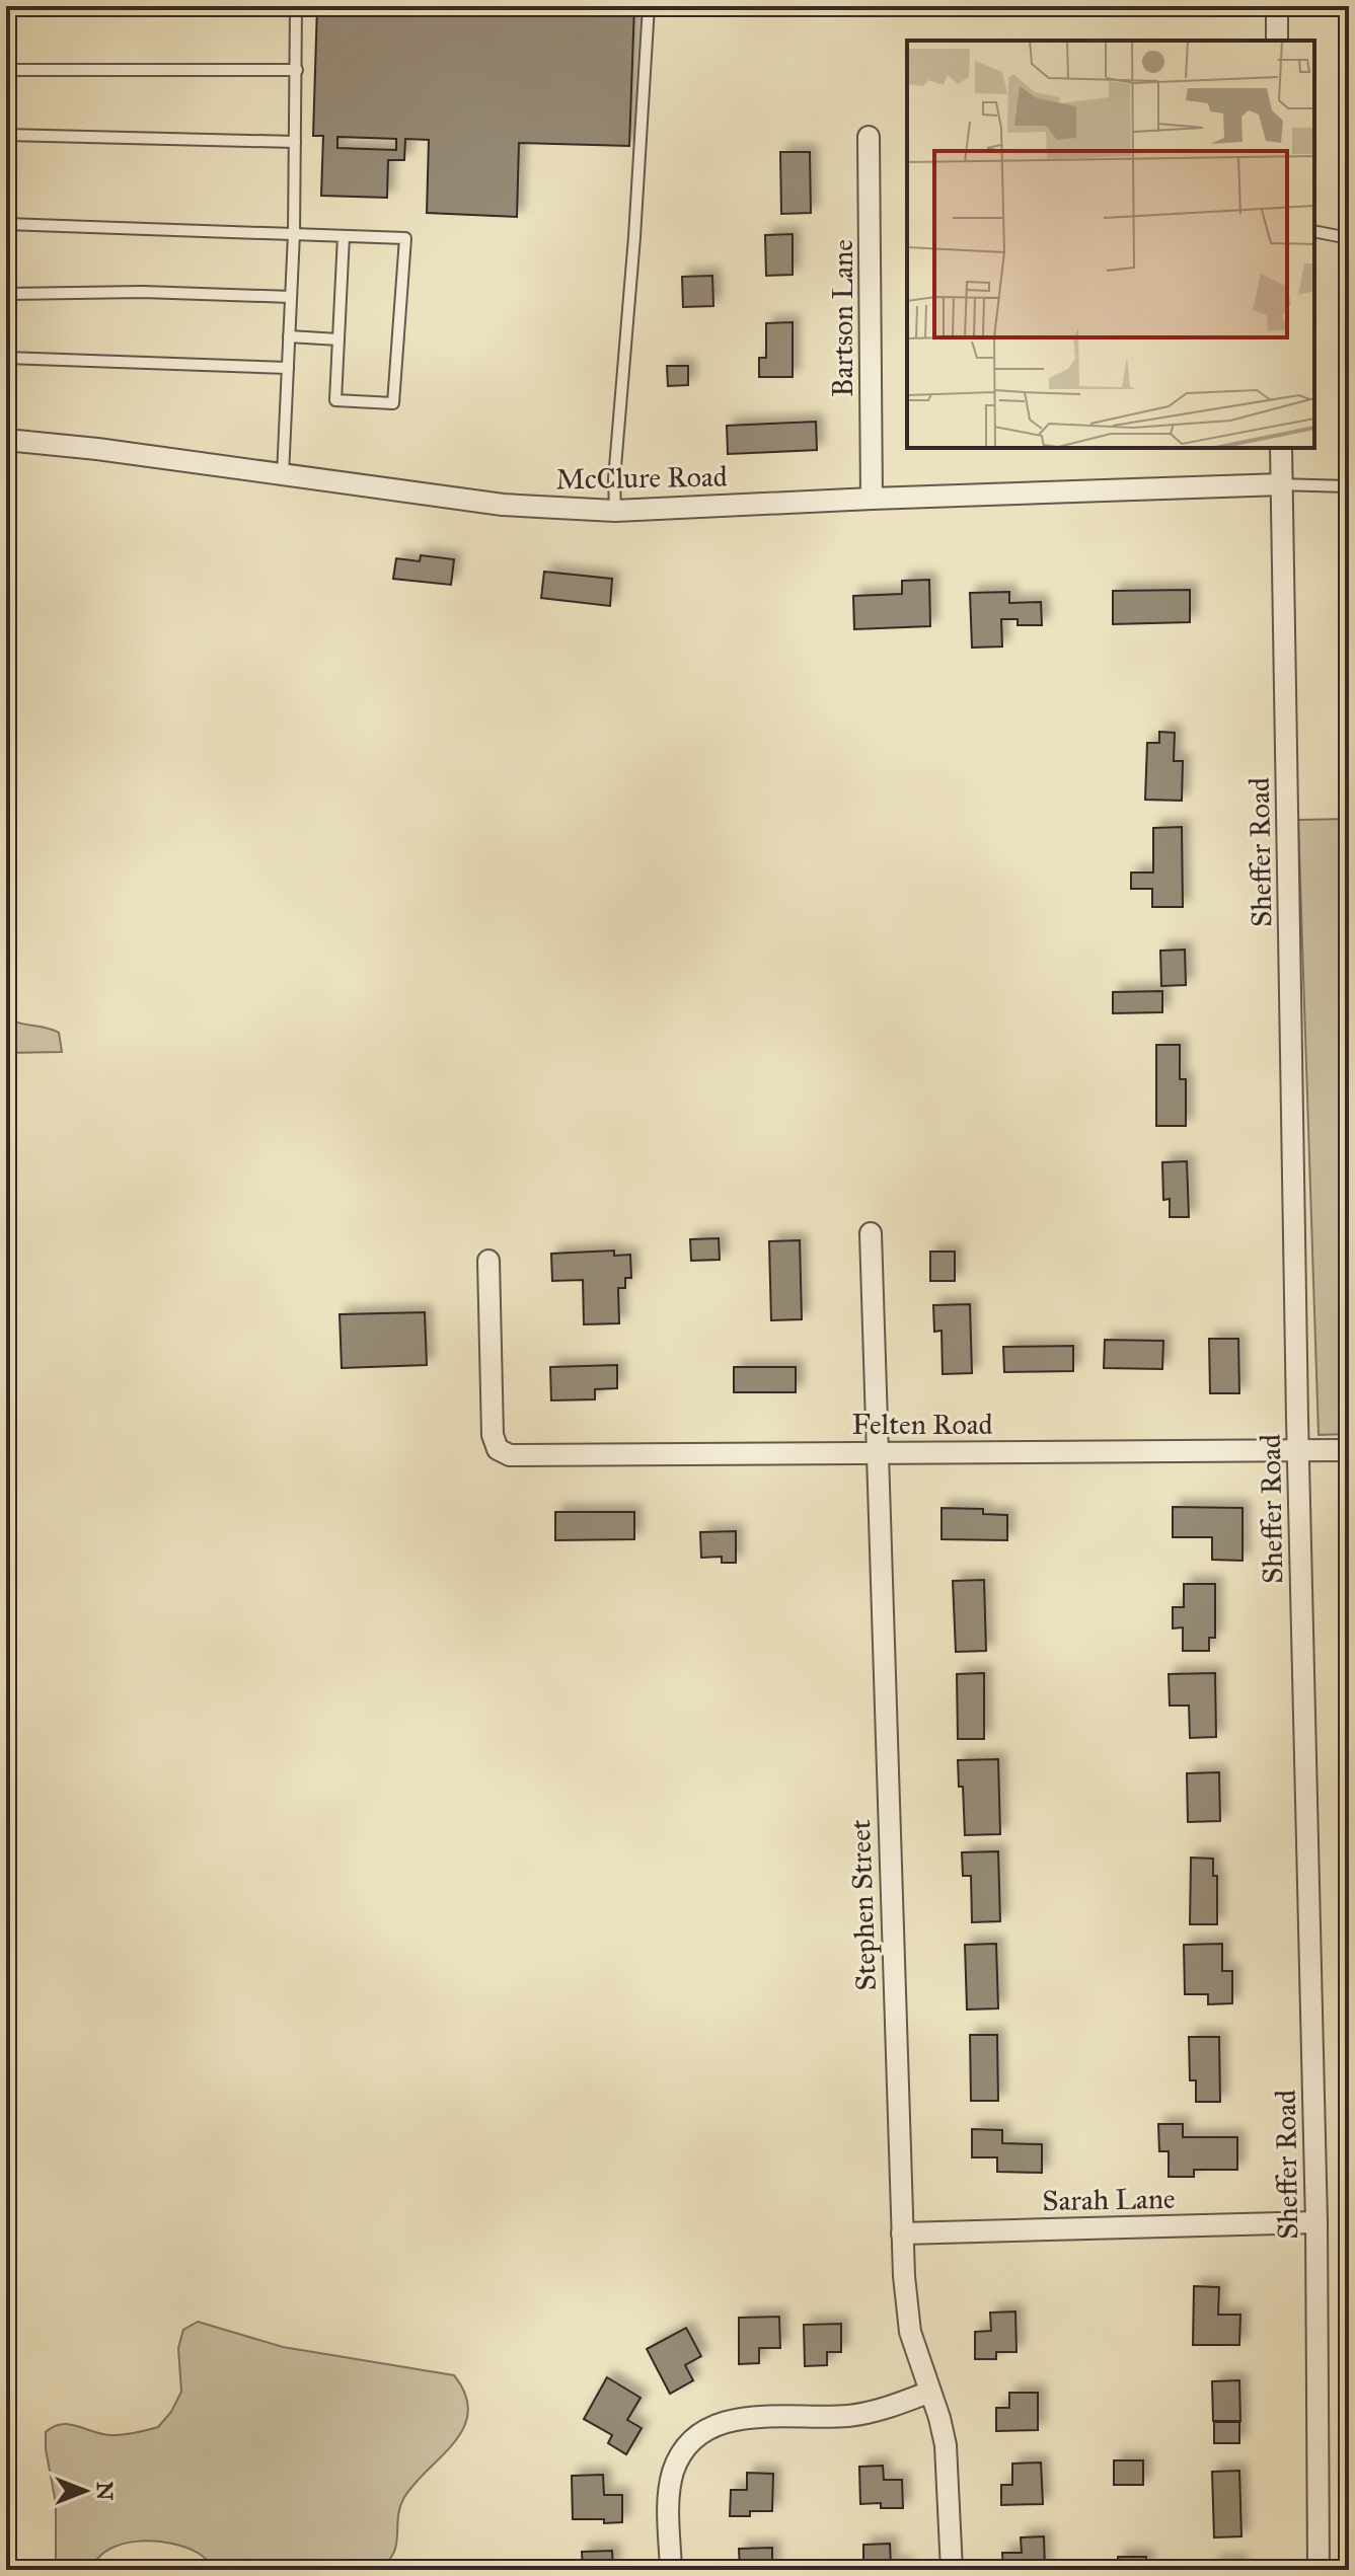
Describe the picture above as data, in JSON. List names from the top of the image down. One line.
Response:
{"streets":{"street":["Bartson Lane","McClure Road","Sheffer Road","Felten Road","Stephen Street","Sarah Lane"]},"crossings":[["Bartson Lane","McClure Road"],["McClure Road","Sheffer Road"],["Sheffer Road","Felten Road"],["Sheffer Road","Sarah Lane"],["Felten Road","Stephen Street"],["Stephen Street","Sarah Lane"]],"north":"right"}
